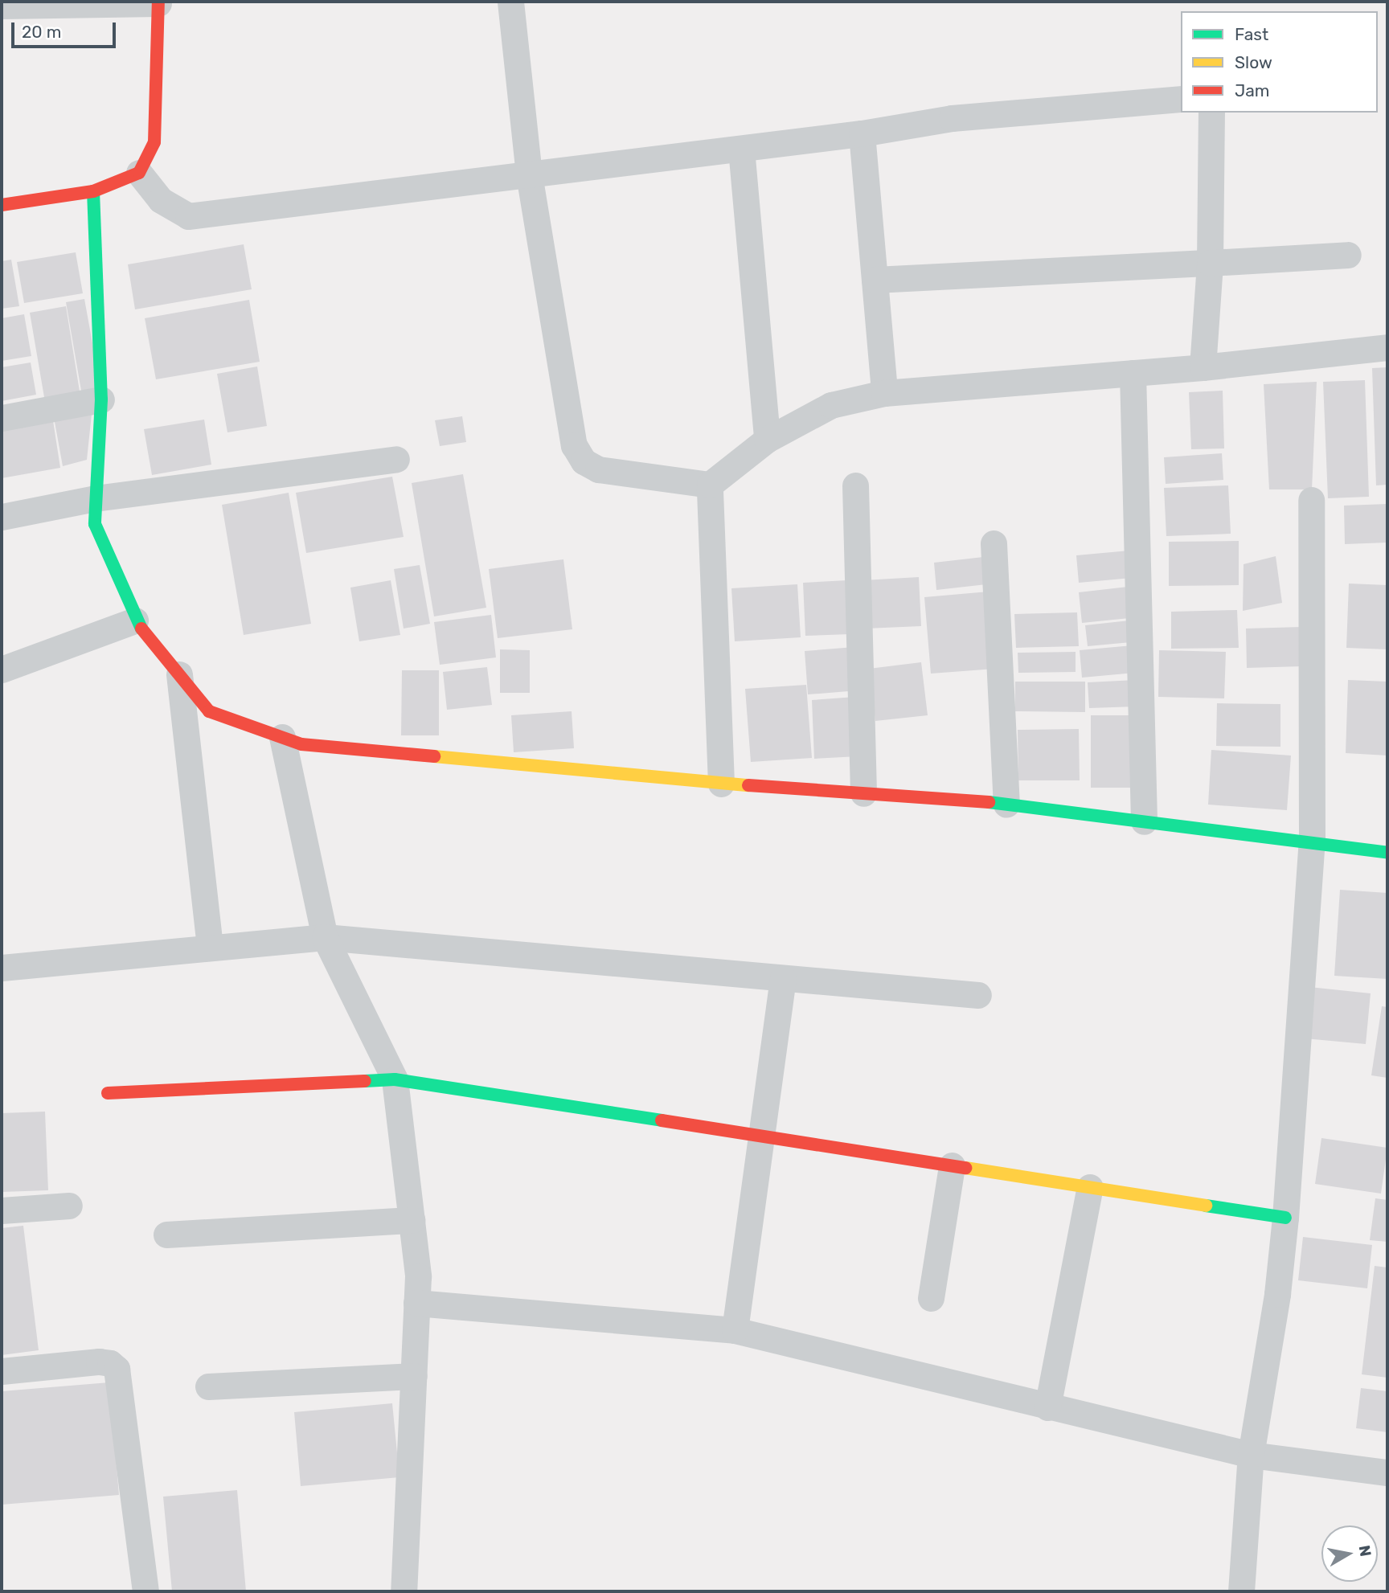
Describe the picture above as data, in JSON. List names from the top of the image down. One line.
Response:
{"legend":["Fast","Slow","Jam"],"scale_bar":"20 m","north":"right"}
